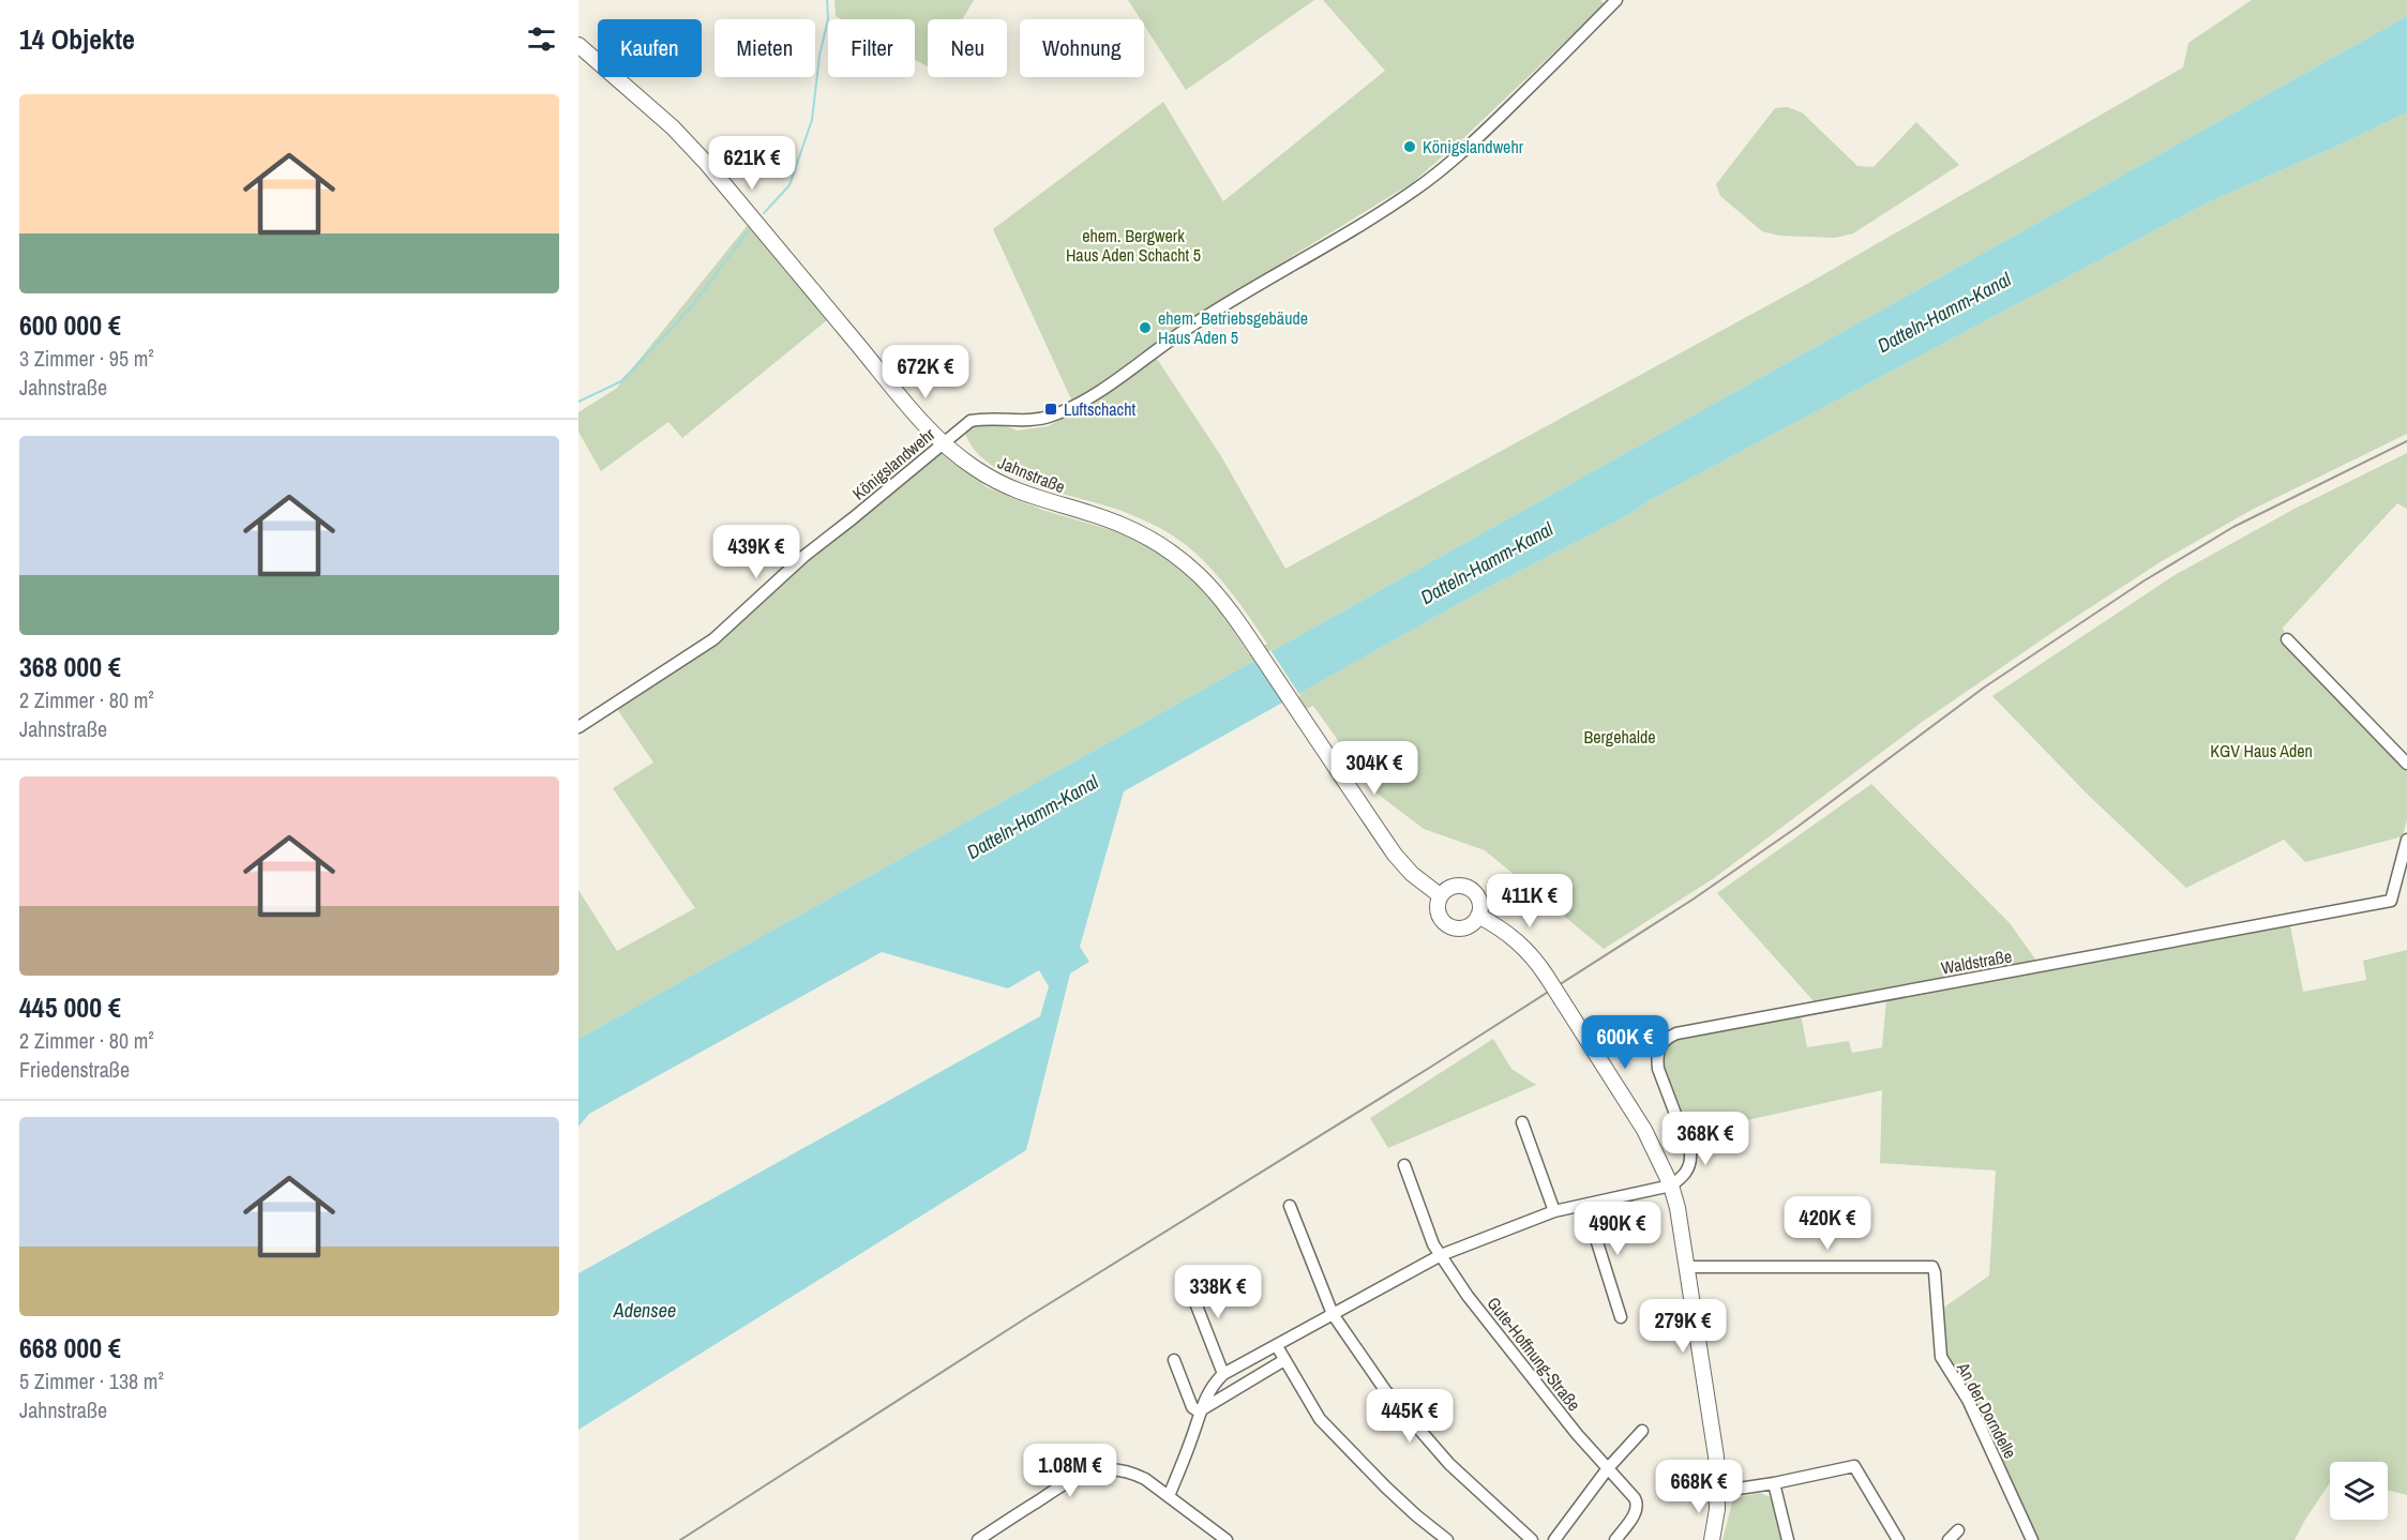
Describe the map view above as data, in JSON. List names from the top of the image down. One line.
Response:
{"streets":{"main road":["Jahnstraße"],"street":["Königslandwehr","Waldstraße","Gute-Hoffnung-Straße","An der Dorndelle"]},"crossings":[["Königslandwehr","Jahnstraße"]],"water":["Datteln-Hamm-Kanal","Adensee"],"parks":["ehem. Bergwerk Haus Aden Schacht 5","Bergehalde","KGV Haus Aden"],"places":{"other":["Königslandwehr","ehem. Betriebsgebäude Haus Aden 5"],"transit":["Luftschacht"]},"page":{"heading":"14 Objekte","chip":["Kaufen","Mieten","Filter","Neu","Wohnung"],"list":[{"name":"600 000 €","note":"3 Zimmer · 95 m² · Jahnstraße"},{"name":"368 000 €","note":"2 Zimmer · 80 m² · Jahnstraße"},{"name":"445 000 €","note":"2 Zimmer · 80 m² · Friedenstraße"},{"name":"668 000 €","note":"5 Zimmer · 138 m² · Jahnstraße"}],"price":["621K €","672K €","439K €","304K €","411K €","600K €","368K €","420K €","490K €","338K €","279K €","445K €","1.08M €","668K €"]}}
